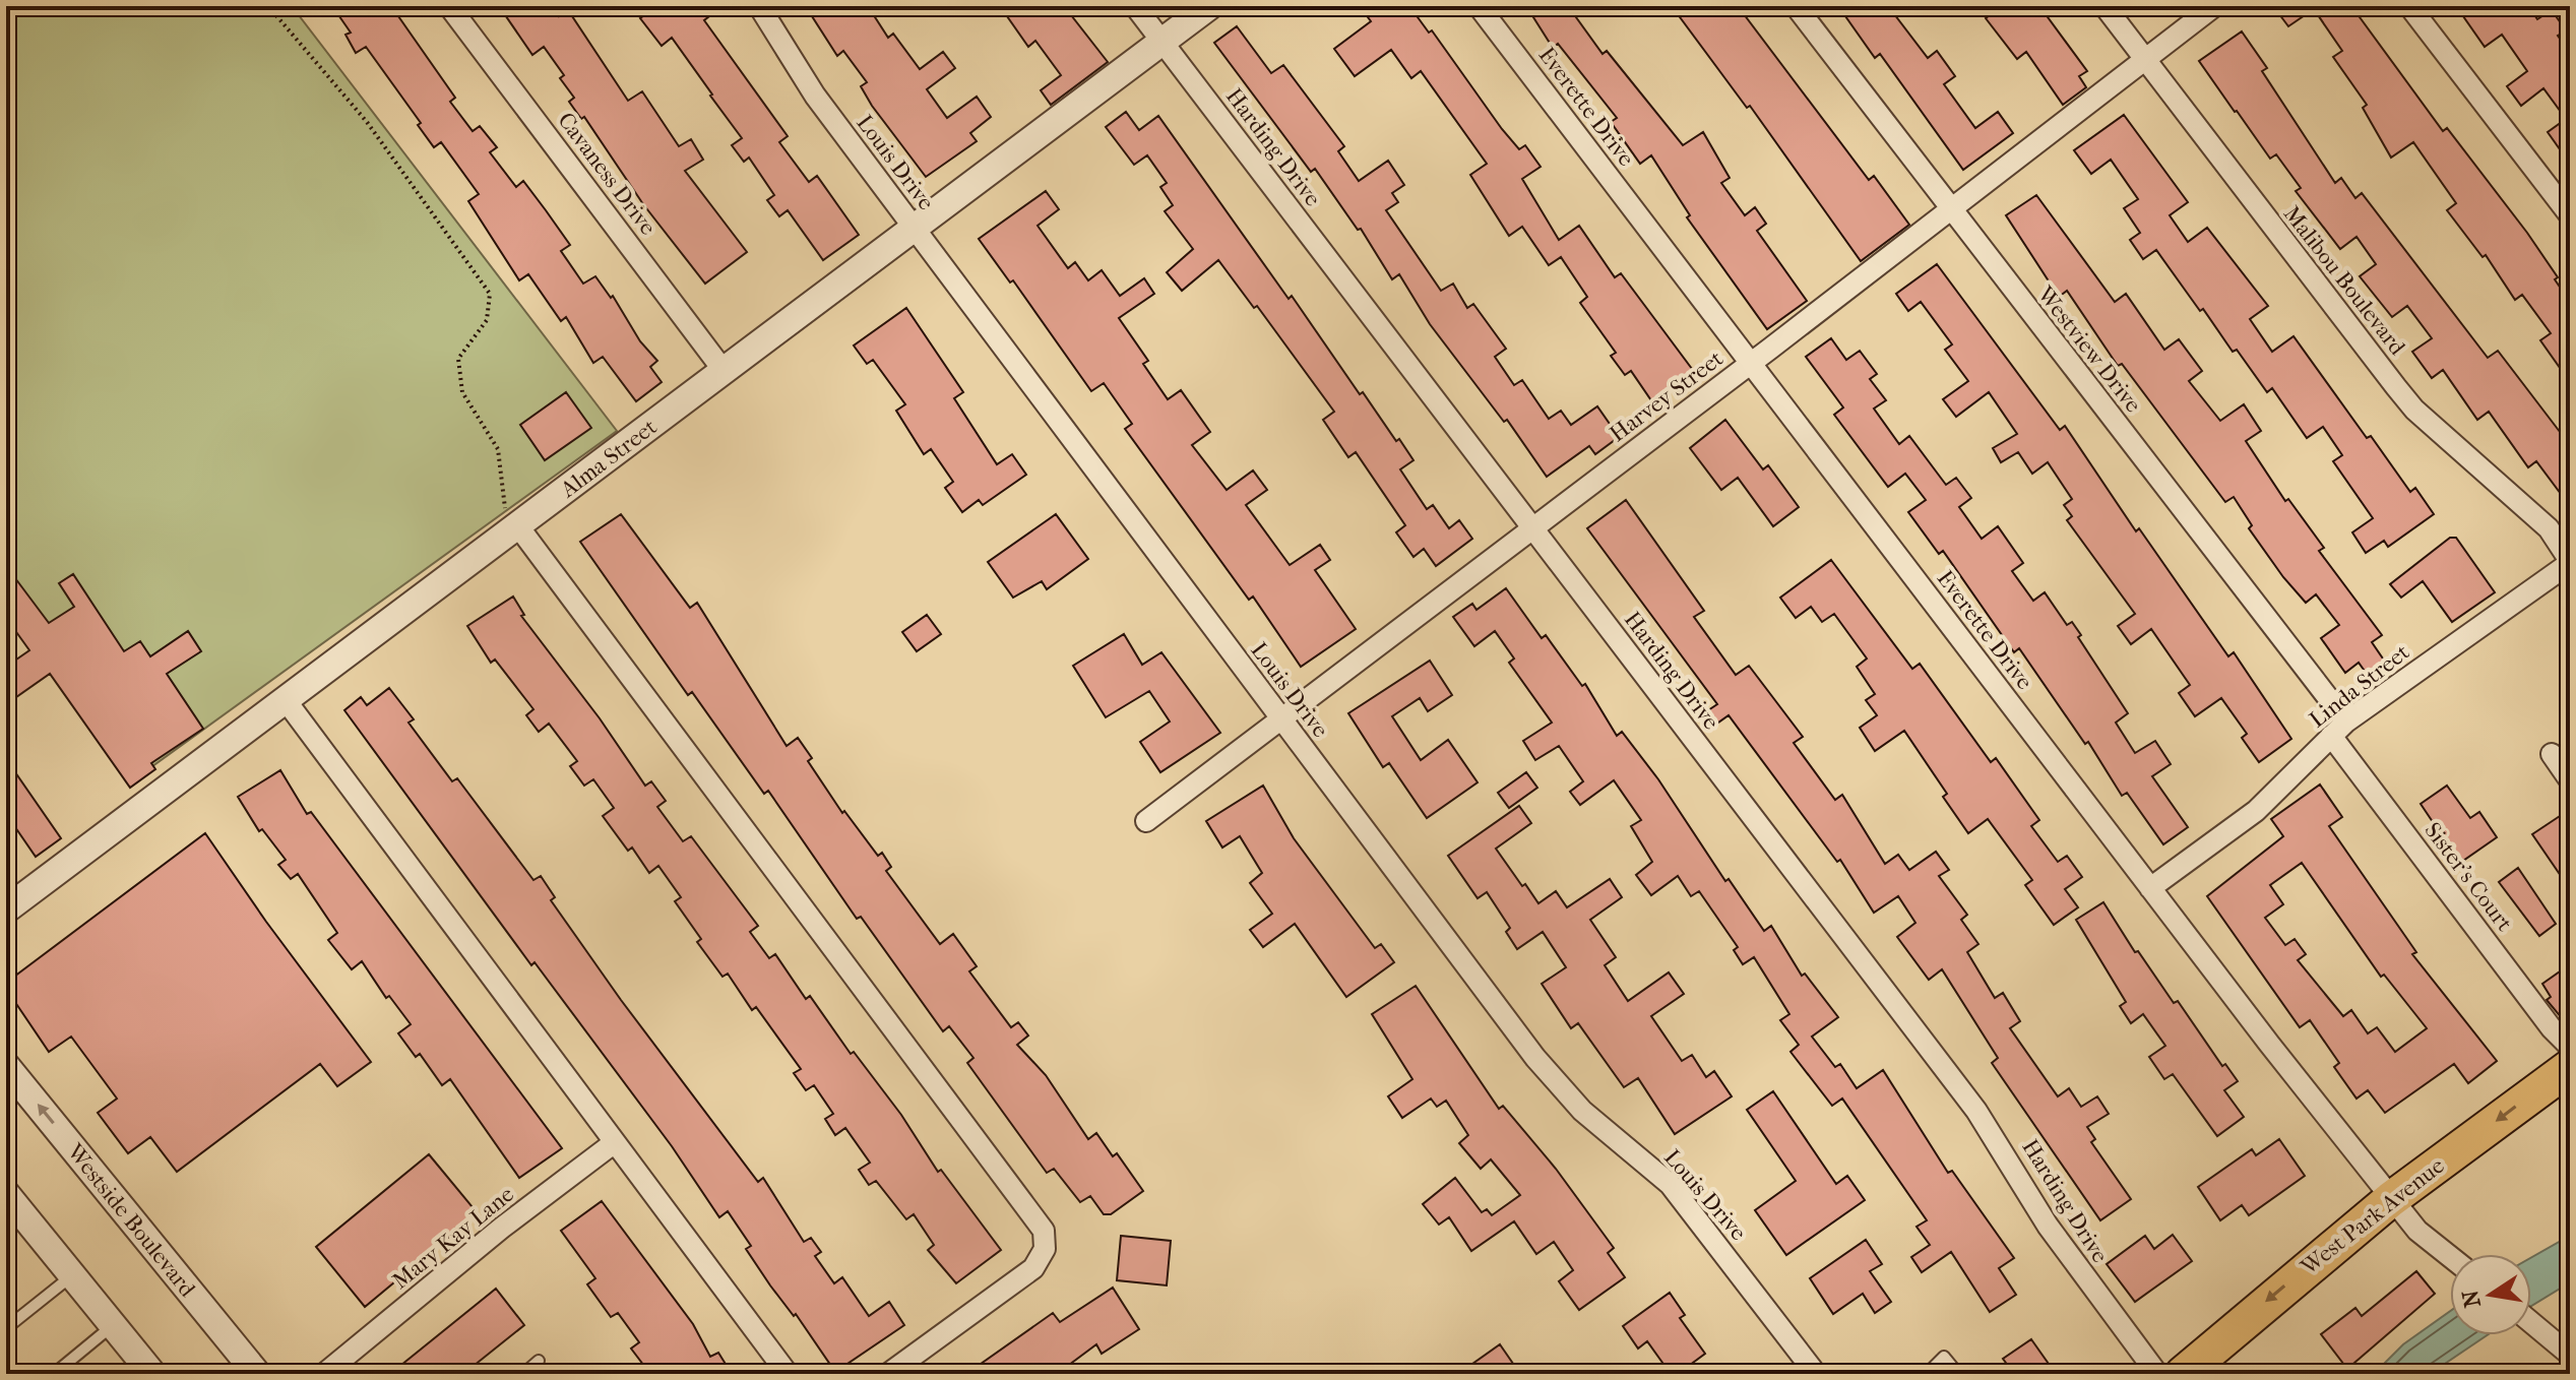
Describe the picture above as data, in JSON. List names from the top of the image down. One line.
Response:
{"streets":{"main road":["West Park Avenue"],"street":["Everette Drive","Harding Drive","Louis Drive","Cavaness Drive","Malibou Boulevard","Westview Drive","Harvey Street","Alma Street","Linda Street","Sister's Court","Westside Boulevard","Mary Kay Lane"]},"crossings":[["Everette Drive","Harvey Street"],["Everette Drive","Linda Street"],["Everette Drive","West Park Avenue"],["Harding Drive","Harvey Street"],["Harding Drive","Alma Street"],["Louis Drive","Harvey Street"],["Louis Drive","Alma Street"],["Cavaness Drive","Alma Street"],["Malibou Boulevard","Harvey Street"],["Malibou Boulevard","Linda Street"],["Westview Drive","Harvey Street"],["Westview Drive","Linda Street"],["Westview Drive","Sister's Court"],["Linda Street","Sister's Court"]],"one_way":["West Park Avenue"],"north":"left"}
